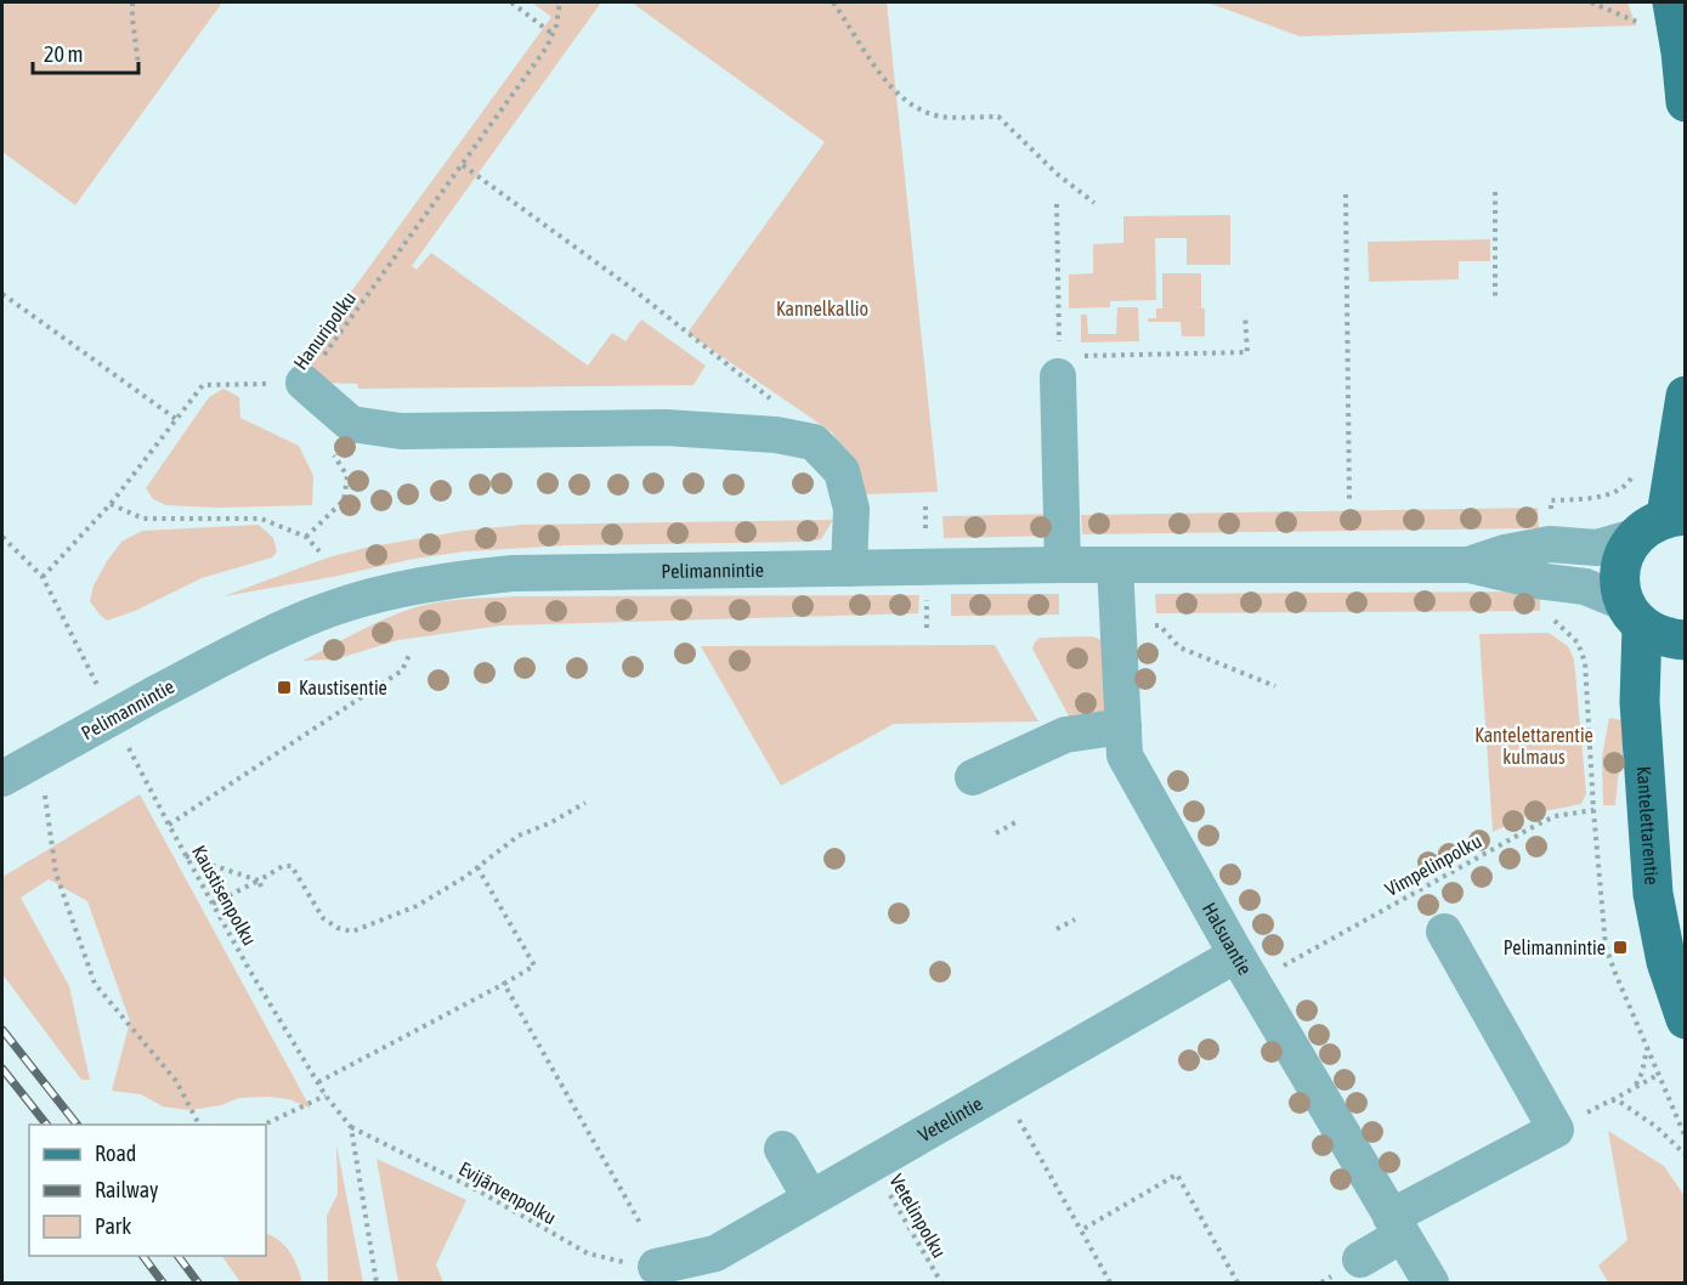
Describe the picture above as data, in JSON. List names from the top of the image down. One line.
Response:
{"streets":{"main road":["Kantelettarentie"],"street":["Pelimannintie","Halsuantie","Vetelintie"],"path":["Hanuripolku","Vimpelinpolku","Kaustisenpolku","Evijärvenpolku","Vetelinpolku"]},"crossings":[["Pelimannintie","Kantelettarentie"],["Pelimannintie","Halsuantie"],["Kaustisenpolku","Evijärvenpolku"],["Halsuantie","Vetelintie"],["Vetelintie","Evijärvenpolku"],["Vetelintie","Vetelinpolku"]],"parks":["Kannelkallio","Kantelettarentie kulmaus"],"places":{"transit":["Kaustisentie","Pelimannintie"]},"legend":["Road","Railway","Park"],"scale_bar":"20 m"}
